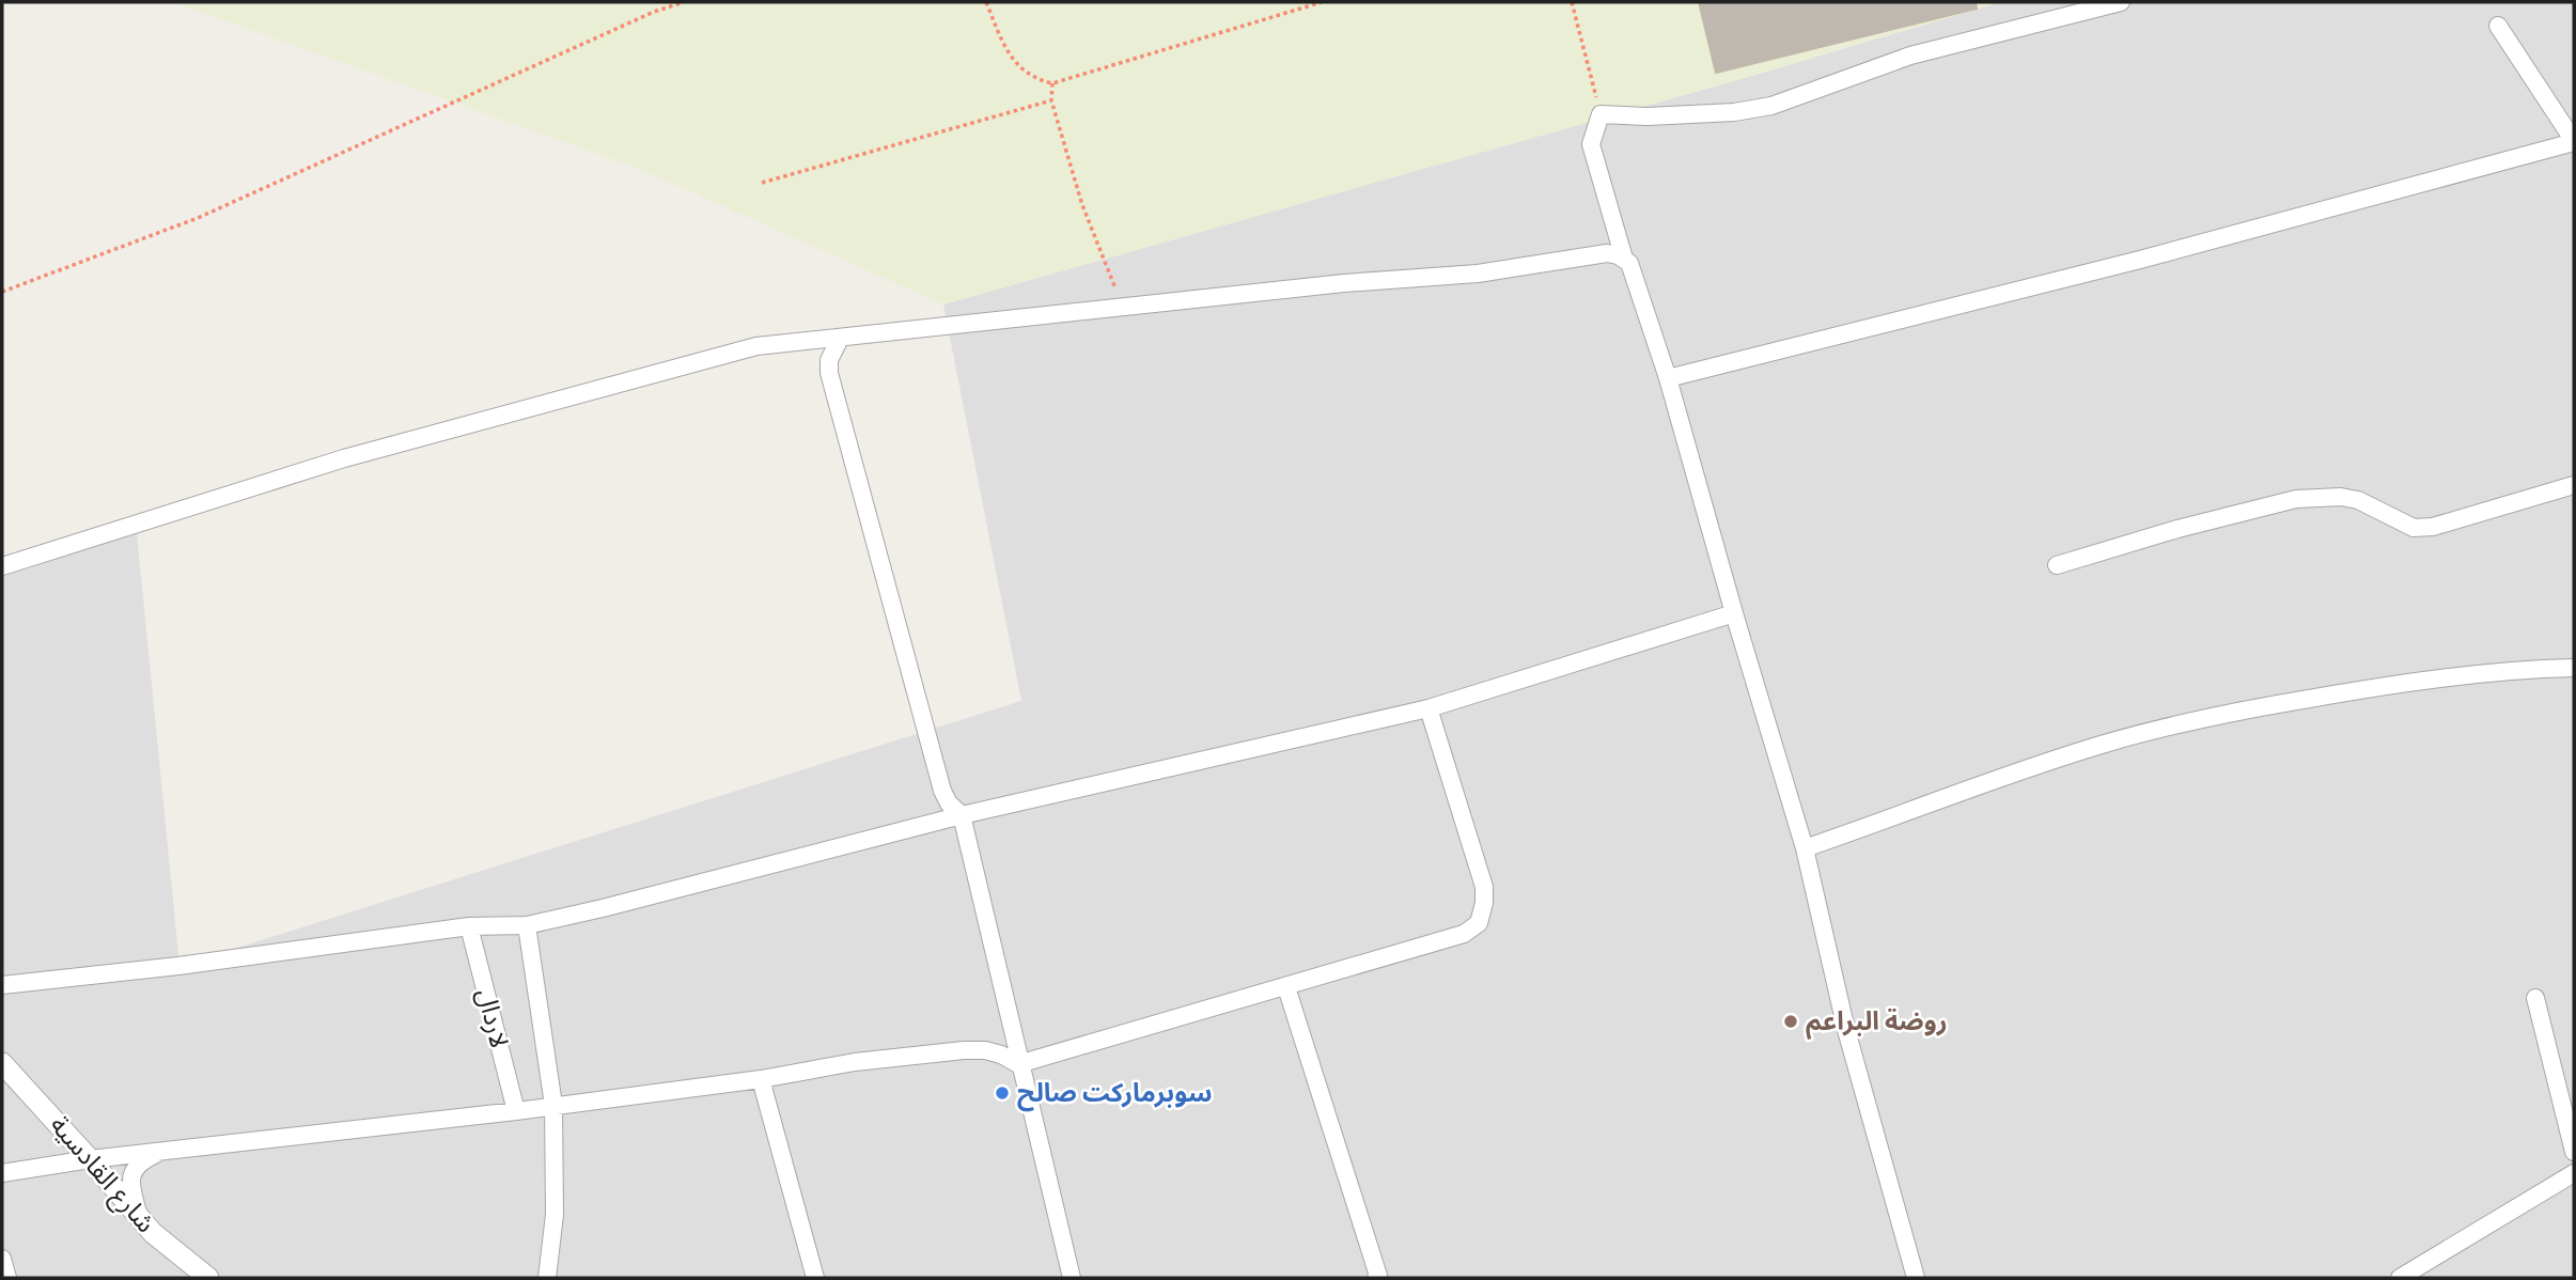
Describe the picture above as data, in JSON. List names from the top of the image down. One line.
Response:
{"streets":{"street":["لاردال","شارع القادسية"]},"places":["روضة البراعم","سوبرماركت صالح"]}
